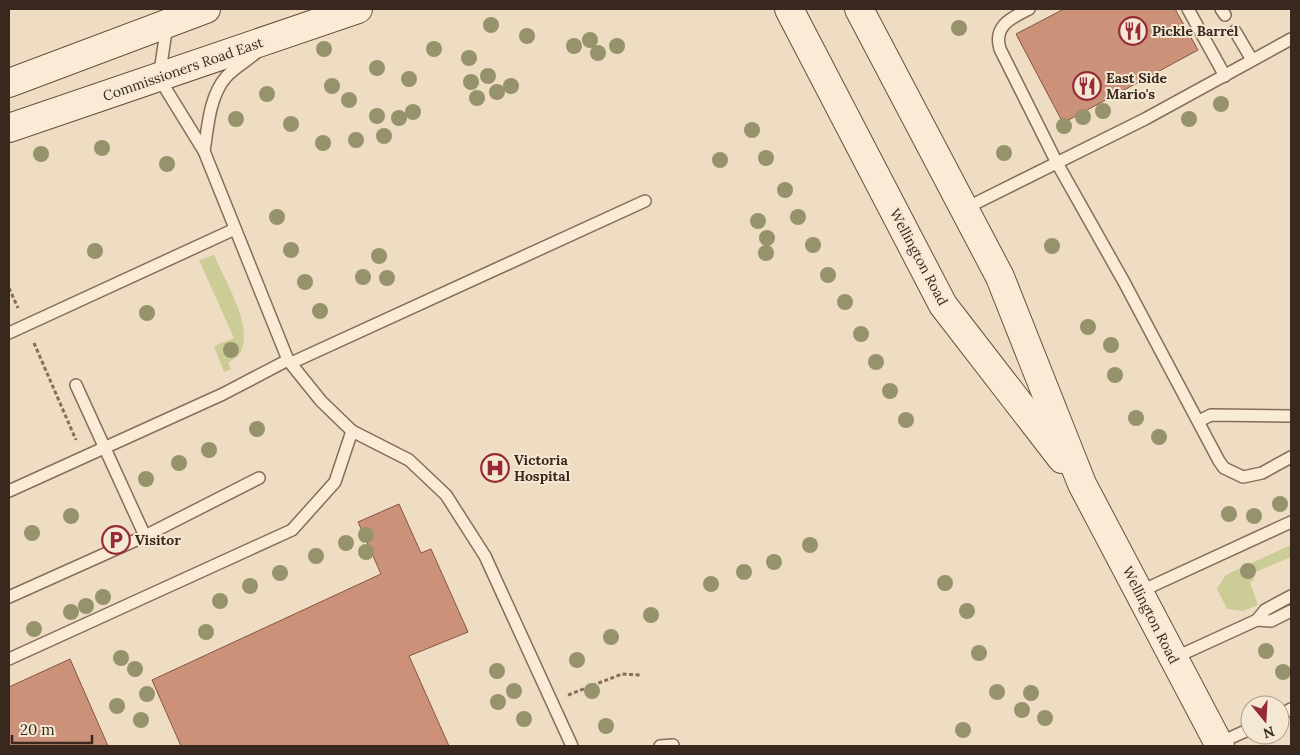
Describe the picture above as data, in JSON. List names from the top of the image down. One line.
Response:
{"streets":{"main road":["Commissioners Road East","Wellington Road"]},"places":{"restaurant":["Pickle Barrel","East Side Mario's"],"hospital":["Victoria Hospital"],"parking":["Visitor"]},"scale_bar":"20 m","north":"bottom"}
